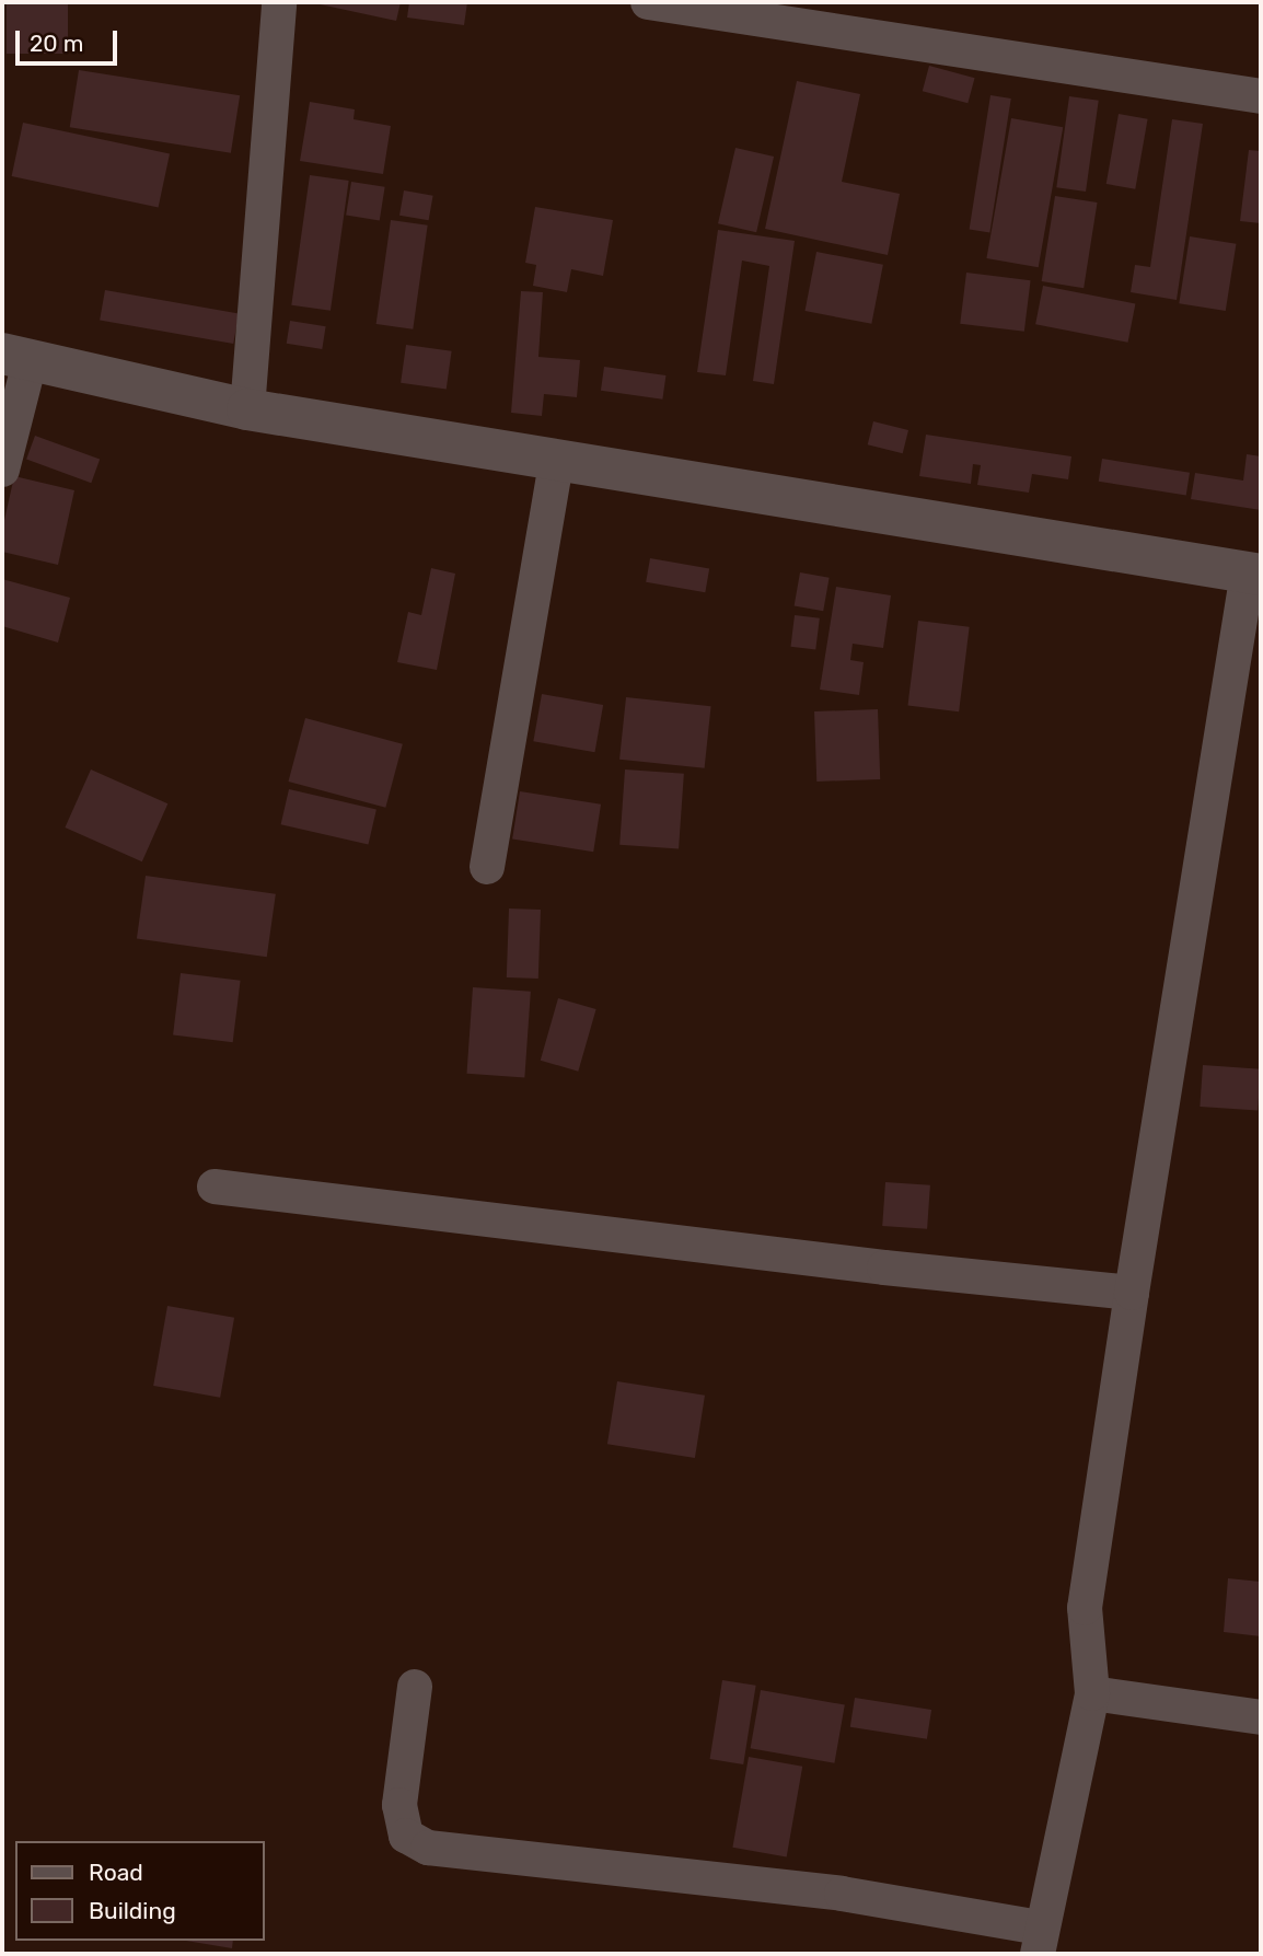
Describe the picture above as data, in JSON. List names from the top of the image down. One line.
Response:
{"legend":["Road","Building"],"scale_bar":"20 m"}
